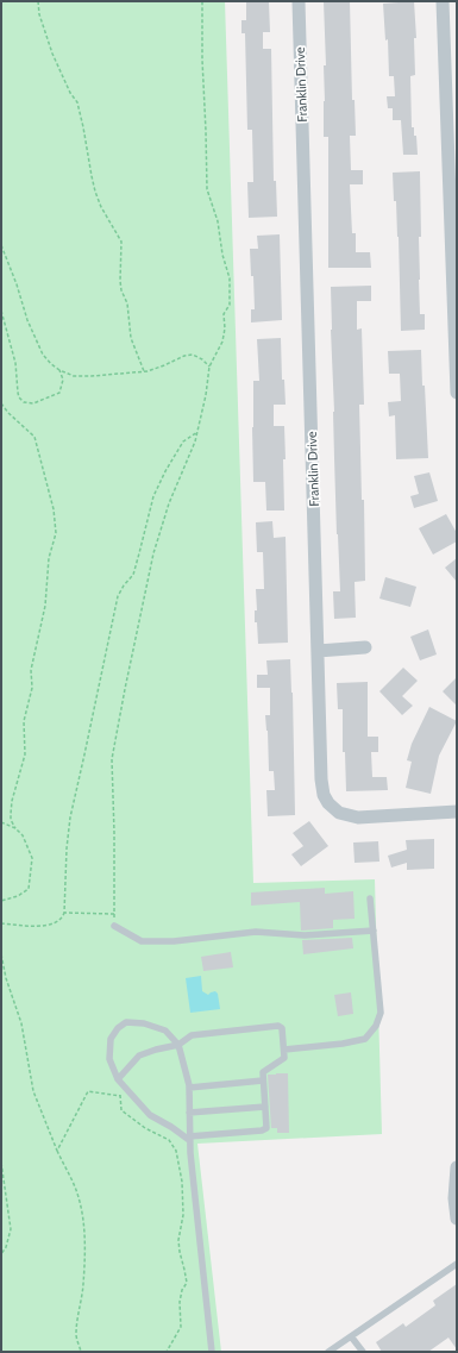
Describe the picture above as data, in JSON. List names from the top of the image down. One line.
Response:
{"streets":{"street":["Franklin Drive"]}}
